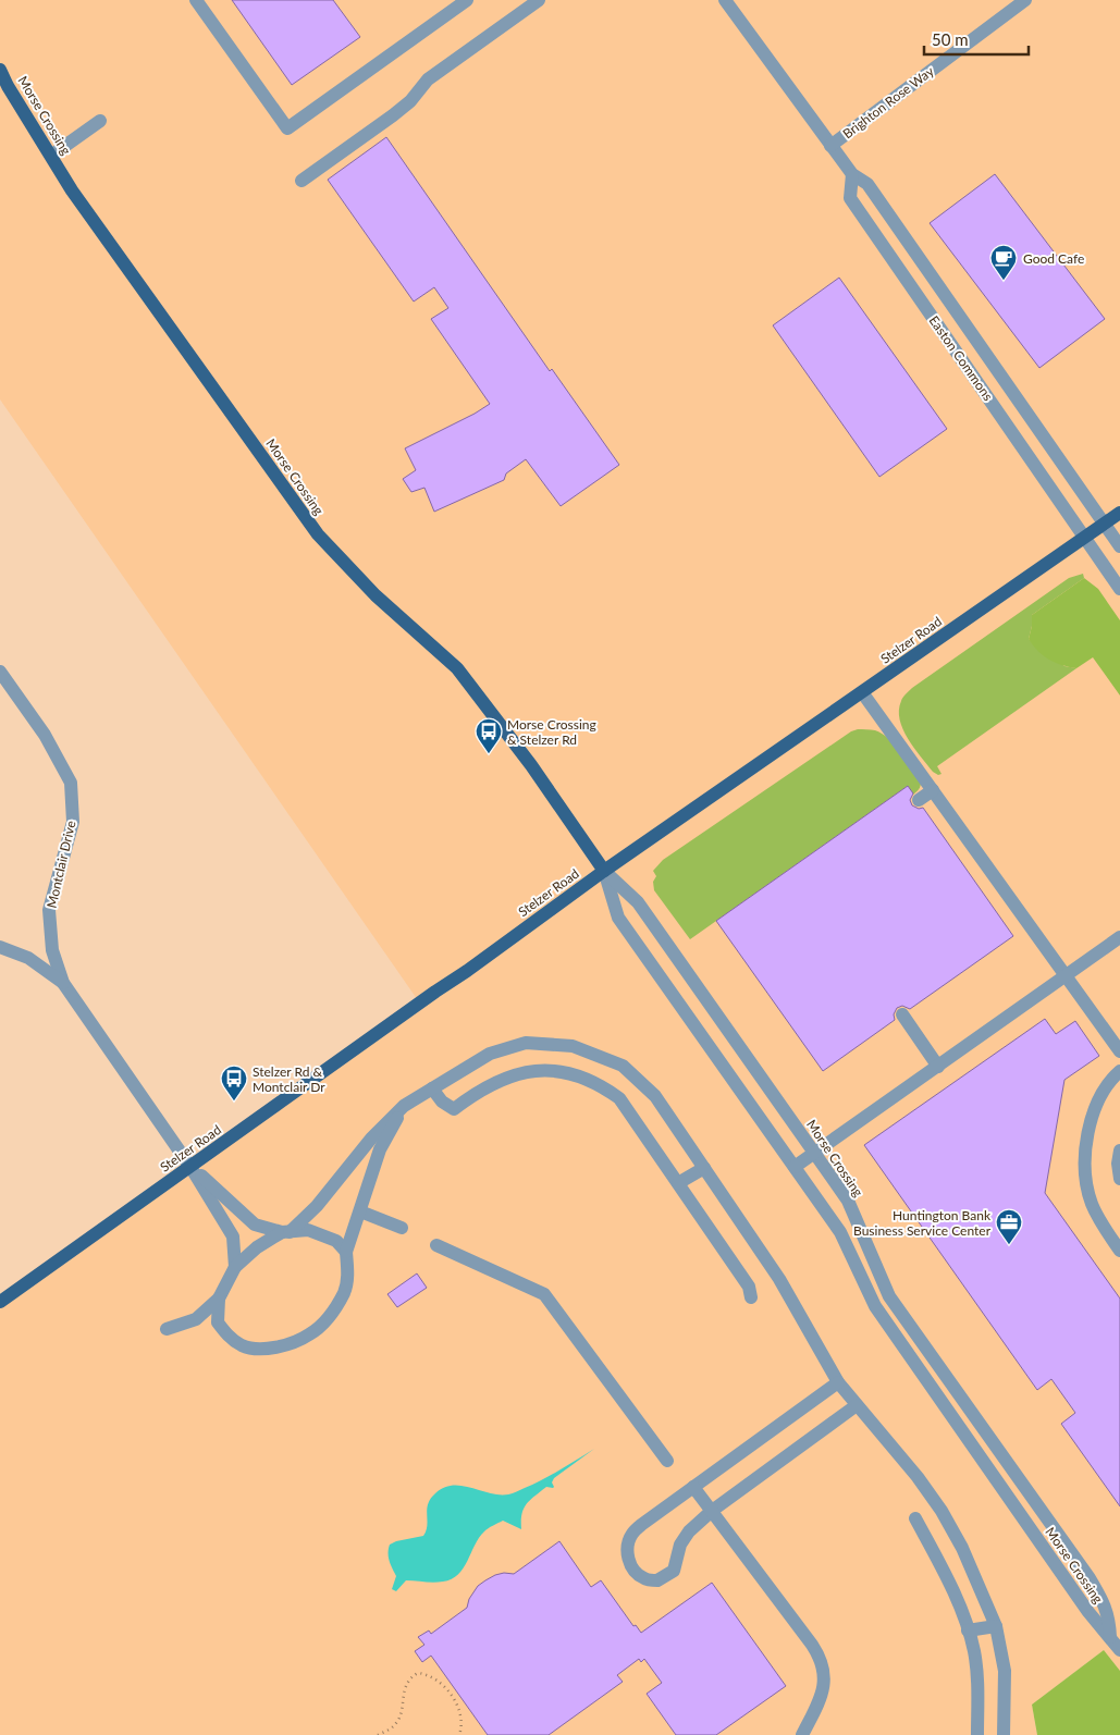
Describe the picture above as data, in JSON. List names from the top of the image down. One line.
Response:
{"streets":{"main road":["Morse Crossing","Stelzer Road"],"street":["Brighton Rose Way","Easton Commons","Montclair Drive"]},"crossings":[["Brighton Rose Way","Easton Commons"],["Morse Crossing","Stelzer Road"],["Easton Commons","Stelzer Road"],["Stelzer Road","Montclair Drive"]],"places":{"cafe":["Good Cafe"],"bus stop":["Morse Crossing & Stelzer Rd","Stelzer Rd & Montclair Dr"],"office":["Huntington Bank Business Service Center"]},"scale_bar":"50 m"}
